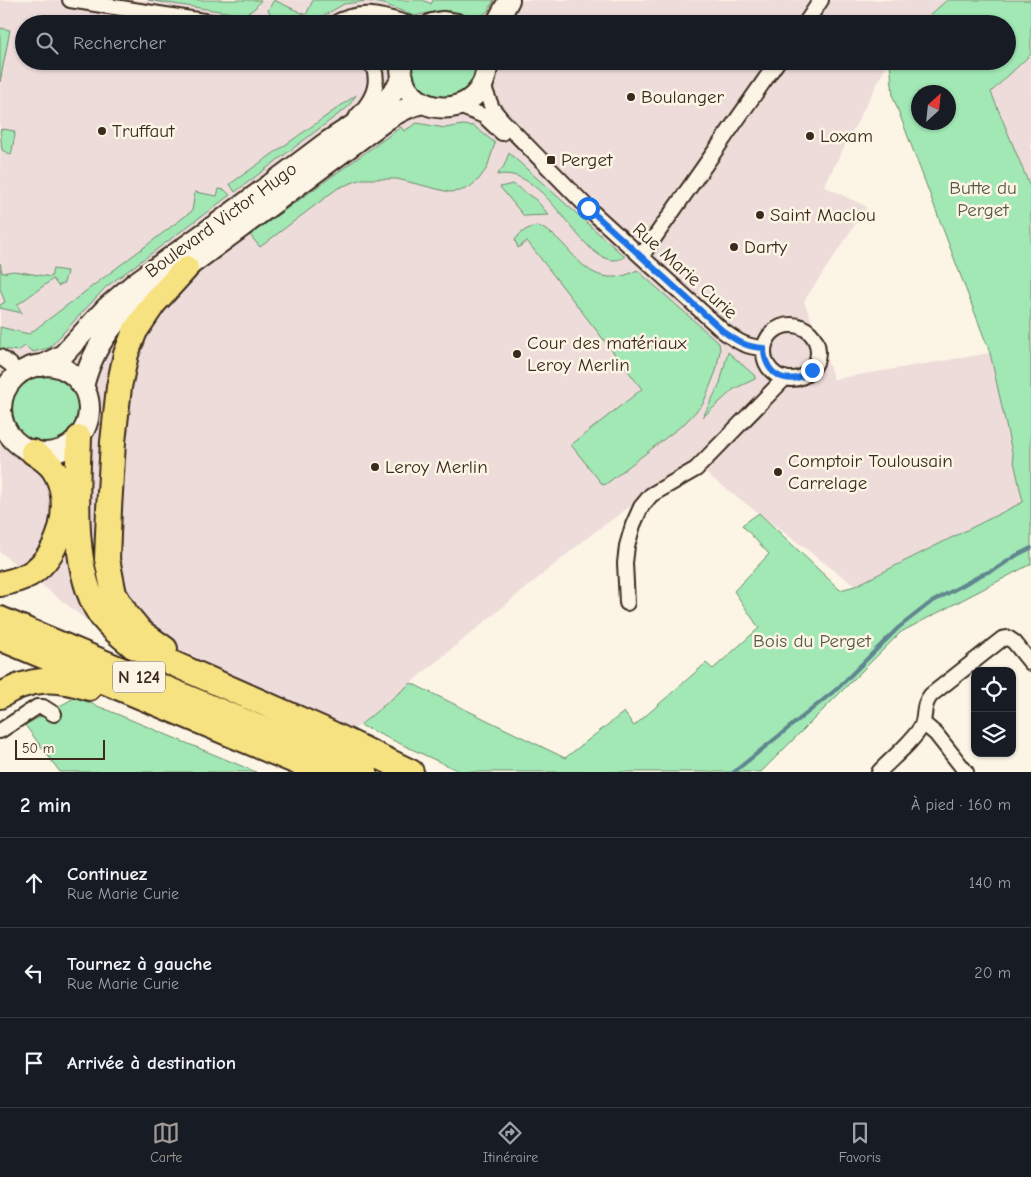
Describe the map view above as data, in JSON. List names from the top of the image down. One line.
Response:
{"streets":{"highway":["N 124"],"main road":["Boulevard Victor Hugo"],"street":["Rue Marie Curie"]},"parks":["Butte du Perget","Bois du Perget"],"places":{"other":["Boulanger","Truffaut","Loxam","Saint Maclou","Darty","Cour des matériaux Leroy Merlin","Leroy Merlin","Comptoir Toulousain Carrelage"],"transit":["Perget"]},"scale_bar":"50 m","north":"top right","page":{"search":"Rechercher","scale":"50 m","heading":["2 min","À pied · 160 m"],"list":[["Continuez","Rue Marie Curie","140 m"],["Tournez à gauche","Rue Marie Curie","20 m"],"Arrivée à destination"],"nav":["Carte","Itinéraire","Favoris"]}}
